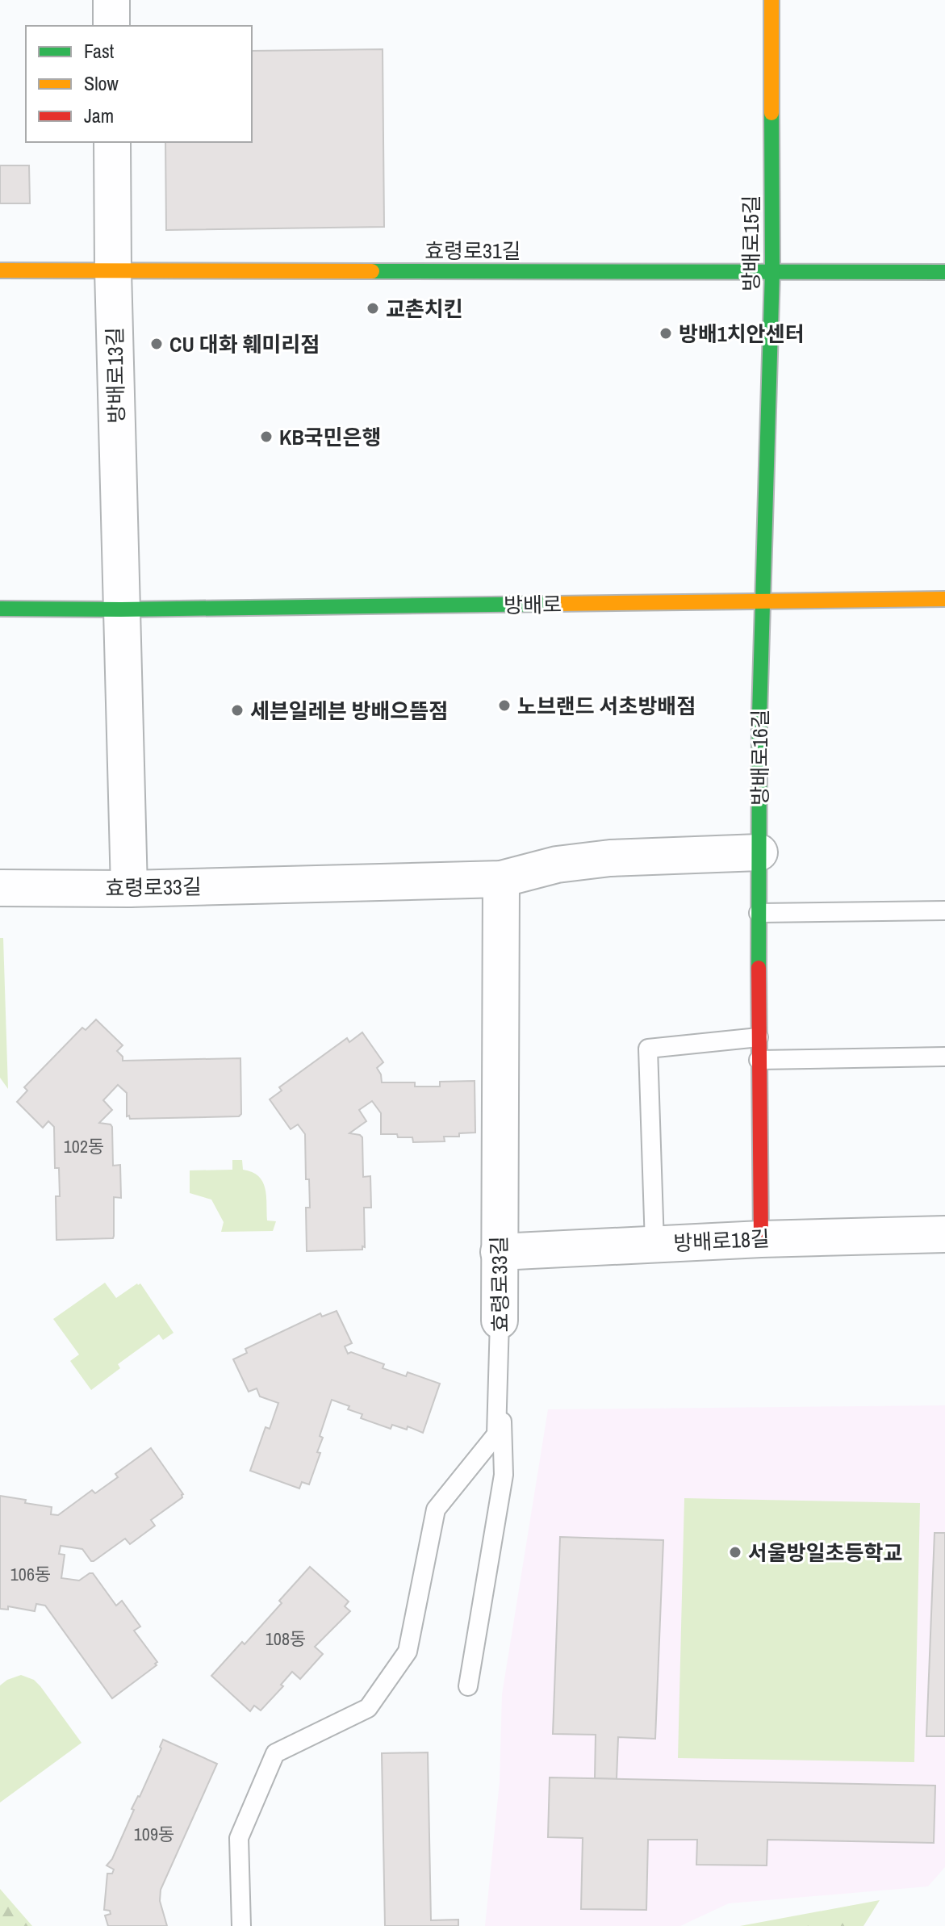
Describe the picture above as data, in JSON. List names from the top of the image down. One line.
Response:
{"streets":{"street":["방배로15길","효령로31길","방배로13길","방배로","방배로16길","효령로33길","방배로18길"]},"crossings":[["방배로15길","효령로31길"],["방배로15길","방배로"],["방배로15길","방배로16길"],["효령로31길","방배로13길"],["방배로13길","방배로"],["방배로","방배로16길"],["방배로16길","효령로33길"],["방배로16길","방배로18길"],["효령로33길","방배로18길"]],"places":["교촌치킨","방배1치안센터","CU 대화 훼미리점","KB국민은행","노브랜드 서초방배점","세븐일레븐 방배으뜸점","서울방일초등학교"],"house_numbers":["102동","106동","108동","109동"],"legend":["Fast","Slow","Jam"]}
